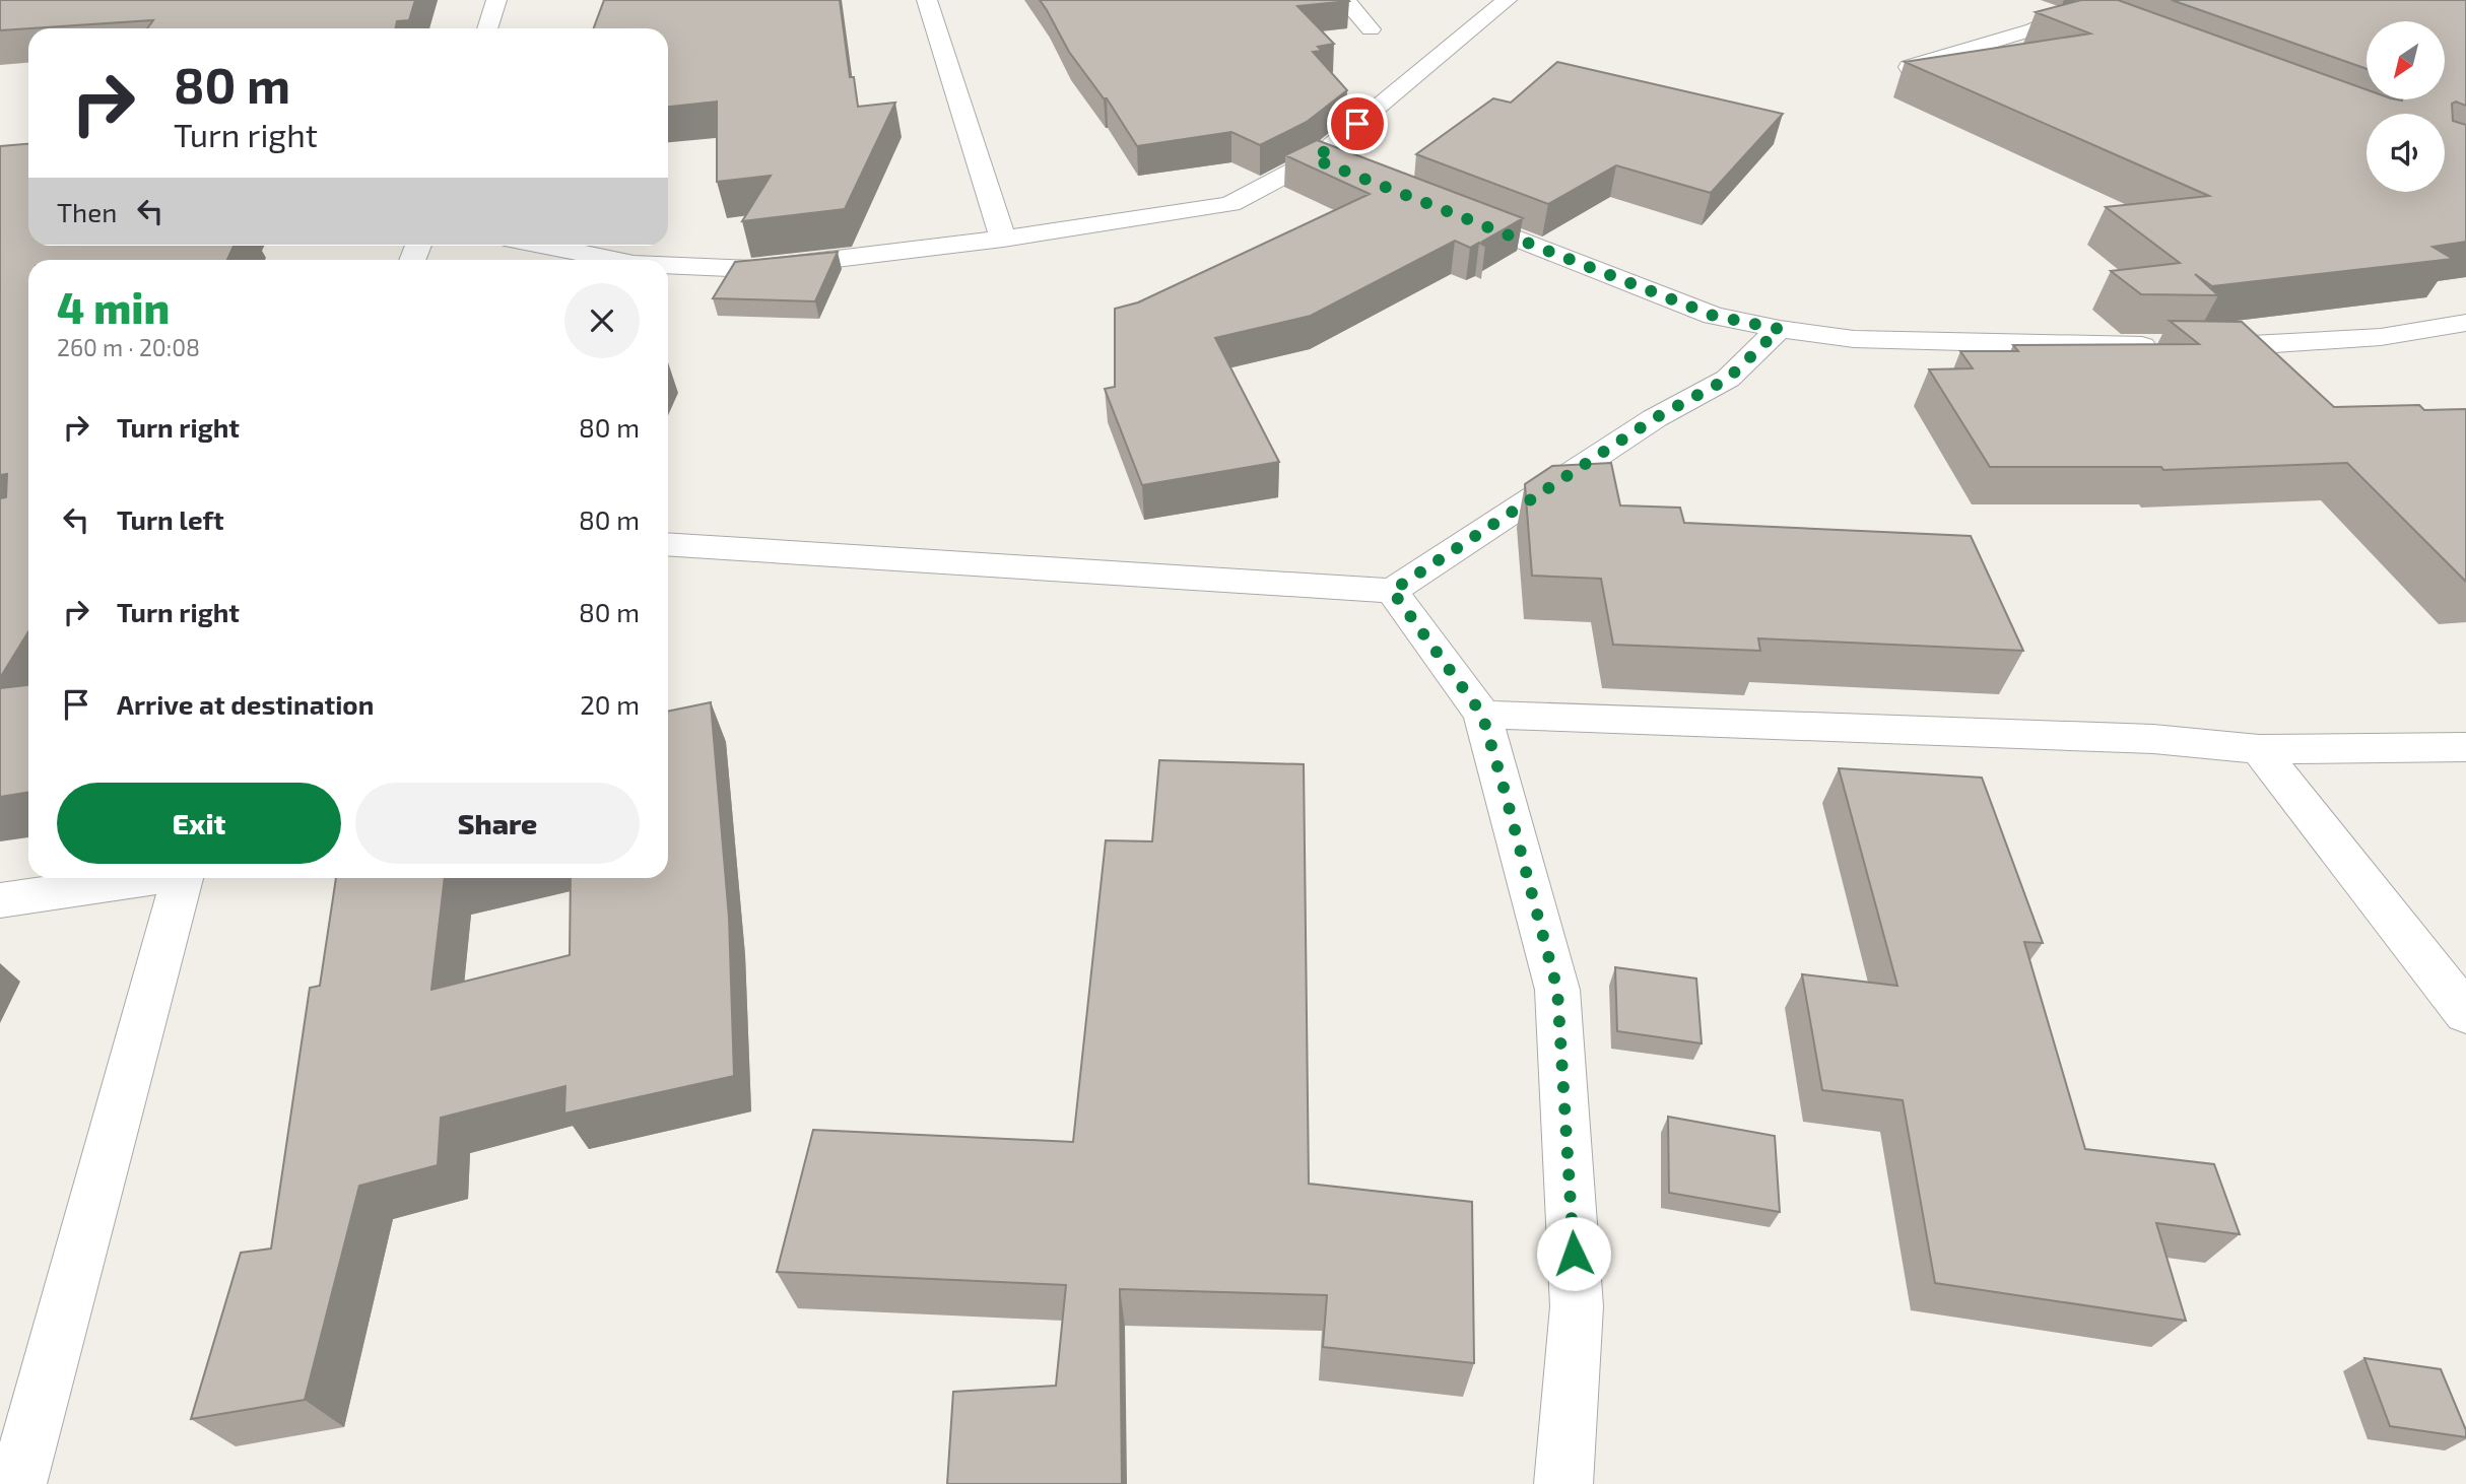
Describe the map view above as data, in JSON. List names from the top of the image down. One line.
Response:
{"north":"bottom left","page":{"turn":["80 m","Turn right"],"then":"Then","heading":["4 min","260 m · 20:08"],"list":[{"name":"Turn right","value":"80 m"},{"name":"Turn left","value":"80 m"},{"name":"Turn right","value":"80 m"},{"name":"Arrive at destination","value":"20 m"}],"buttons":["Exit","Share"]}}
